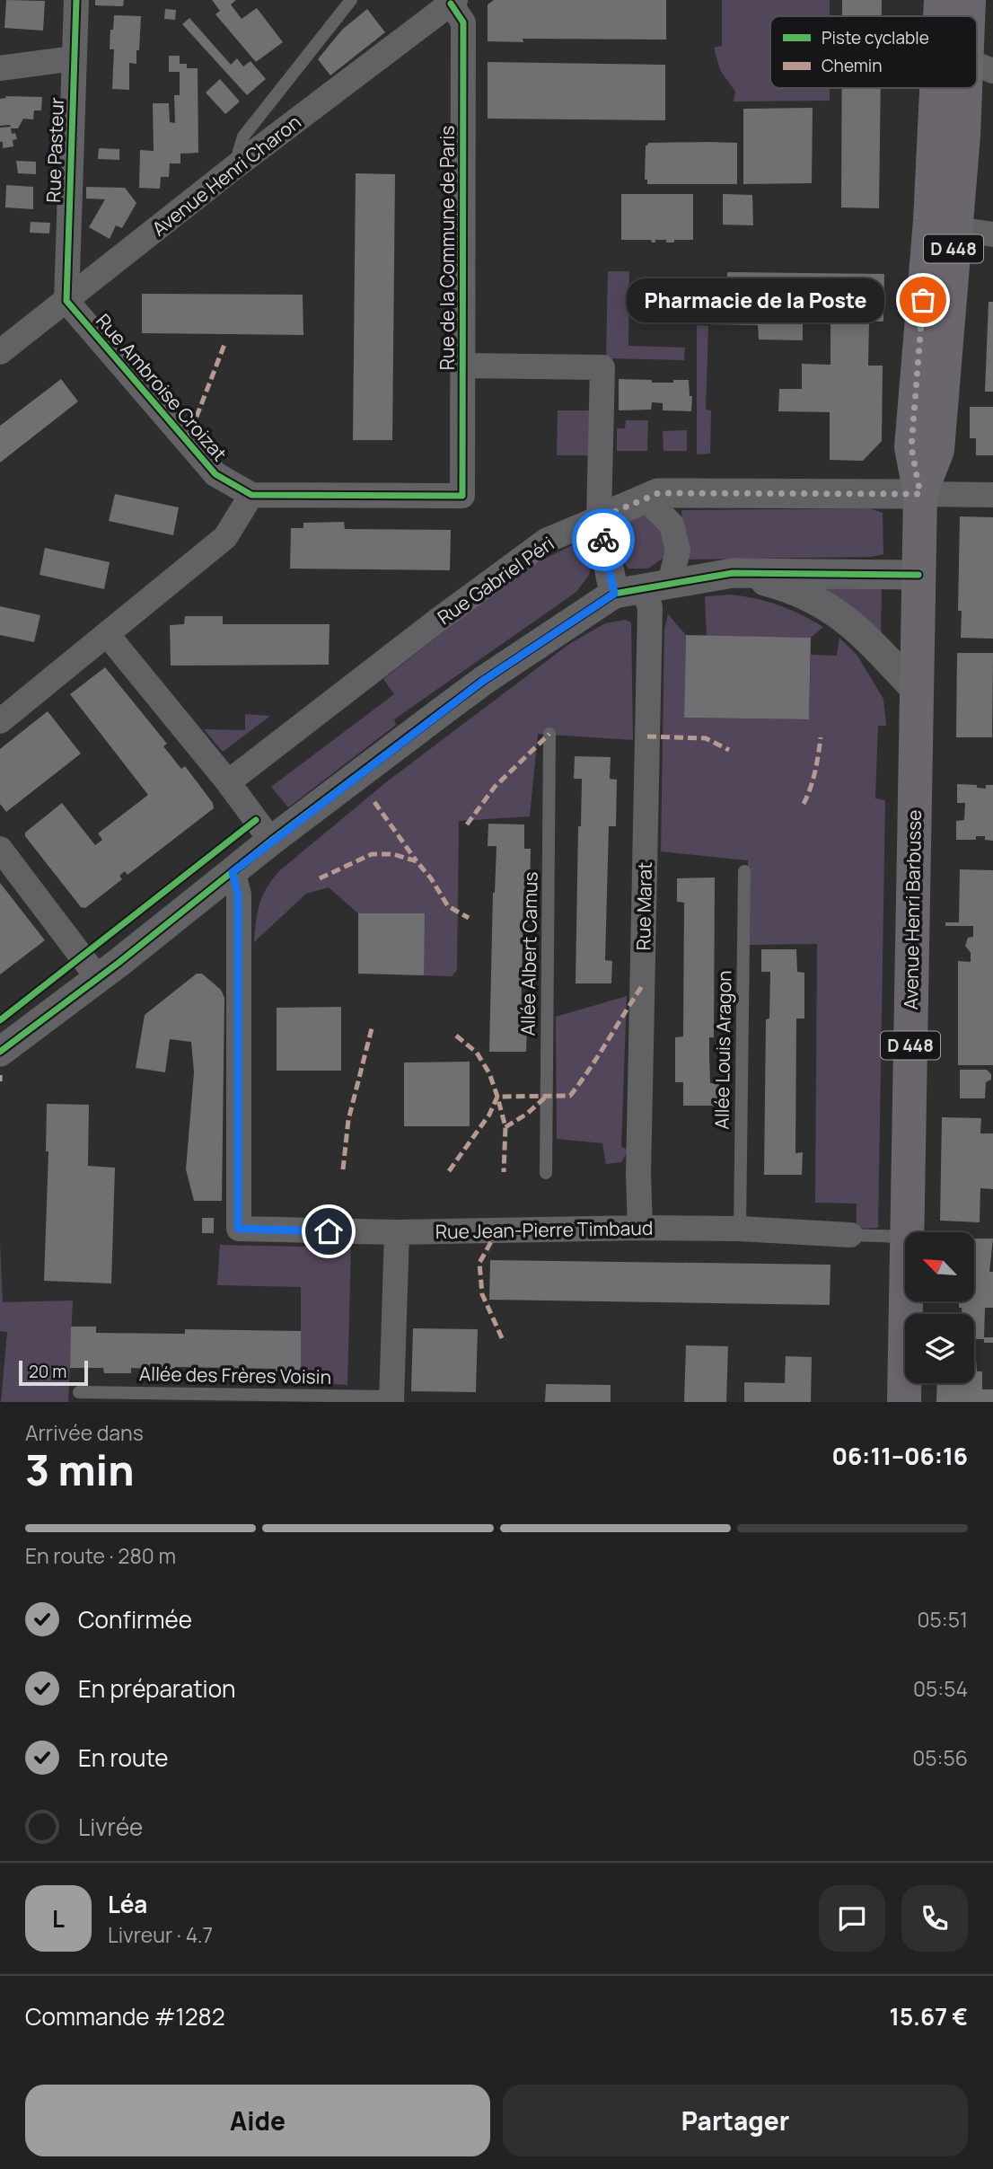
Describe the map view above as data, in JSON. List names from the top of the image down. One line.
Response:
{"streets":{"main road":["D 448","Avenue Henri Barbusse"],"street":["Rue Pasteur","Avenue Henri Charon","Rue de la Commune de Paris","Rue Ambroise Croizat","Rue Gabriel Péri","Rue Marat","Rue Jean-Pierre Timbaud"],"lane":["Allée Albert Camus","Allée Louis Aragon","Allée des Frères Voisin"]},"crossings":[["Rue Pasteur","Avenue Henri Charon"],["Rue Pasteur","Rue Ambroise Croizat"],["Avenue Henri Charon","Rue de la Commune de Paris"],["Avenue Henri Charon","Rue Ambroise Croizat"],["Rue de la Commune de Paris","Rue Ambroise Croizat"],["Rue Gabriel Péri","Avenue Henri Barbusse"],["Rue Marat","Rue Jean-Pierre Timbaud"],["Allée Louis Aragon","Rue Jean-Pierre Timbaud"]],"places":["Pharmacie de la Poste"],"legend":["Piste cyclable","Chemin"],"scale_bar":"20 m","north":"top left","page":{"bubble":"Pharmacie de la Poste","scale":"20 m","heading":["3 min","Arrivée dans","06:11–06:16"],"panel":["Léa","Livreur · 4.7","Commande #1282","15.67 €"],"bar":"En route · 280 m","list":[["Confirmée","05:51"],["En préparation","05:54"],["En route","05:56"],"Livrée"],"round":"L","buttons":["Aide","Partager"]}}
